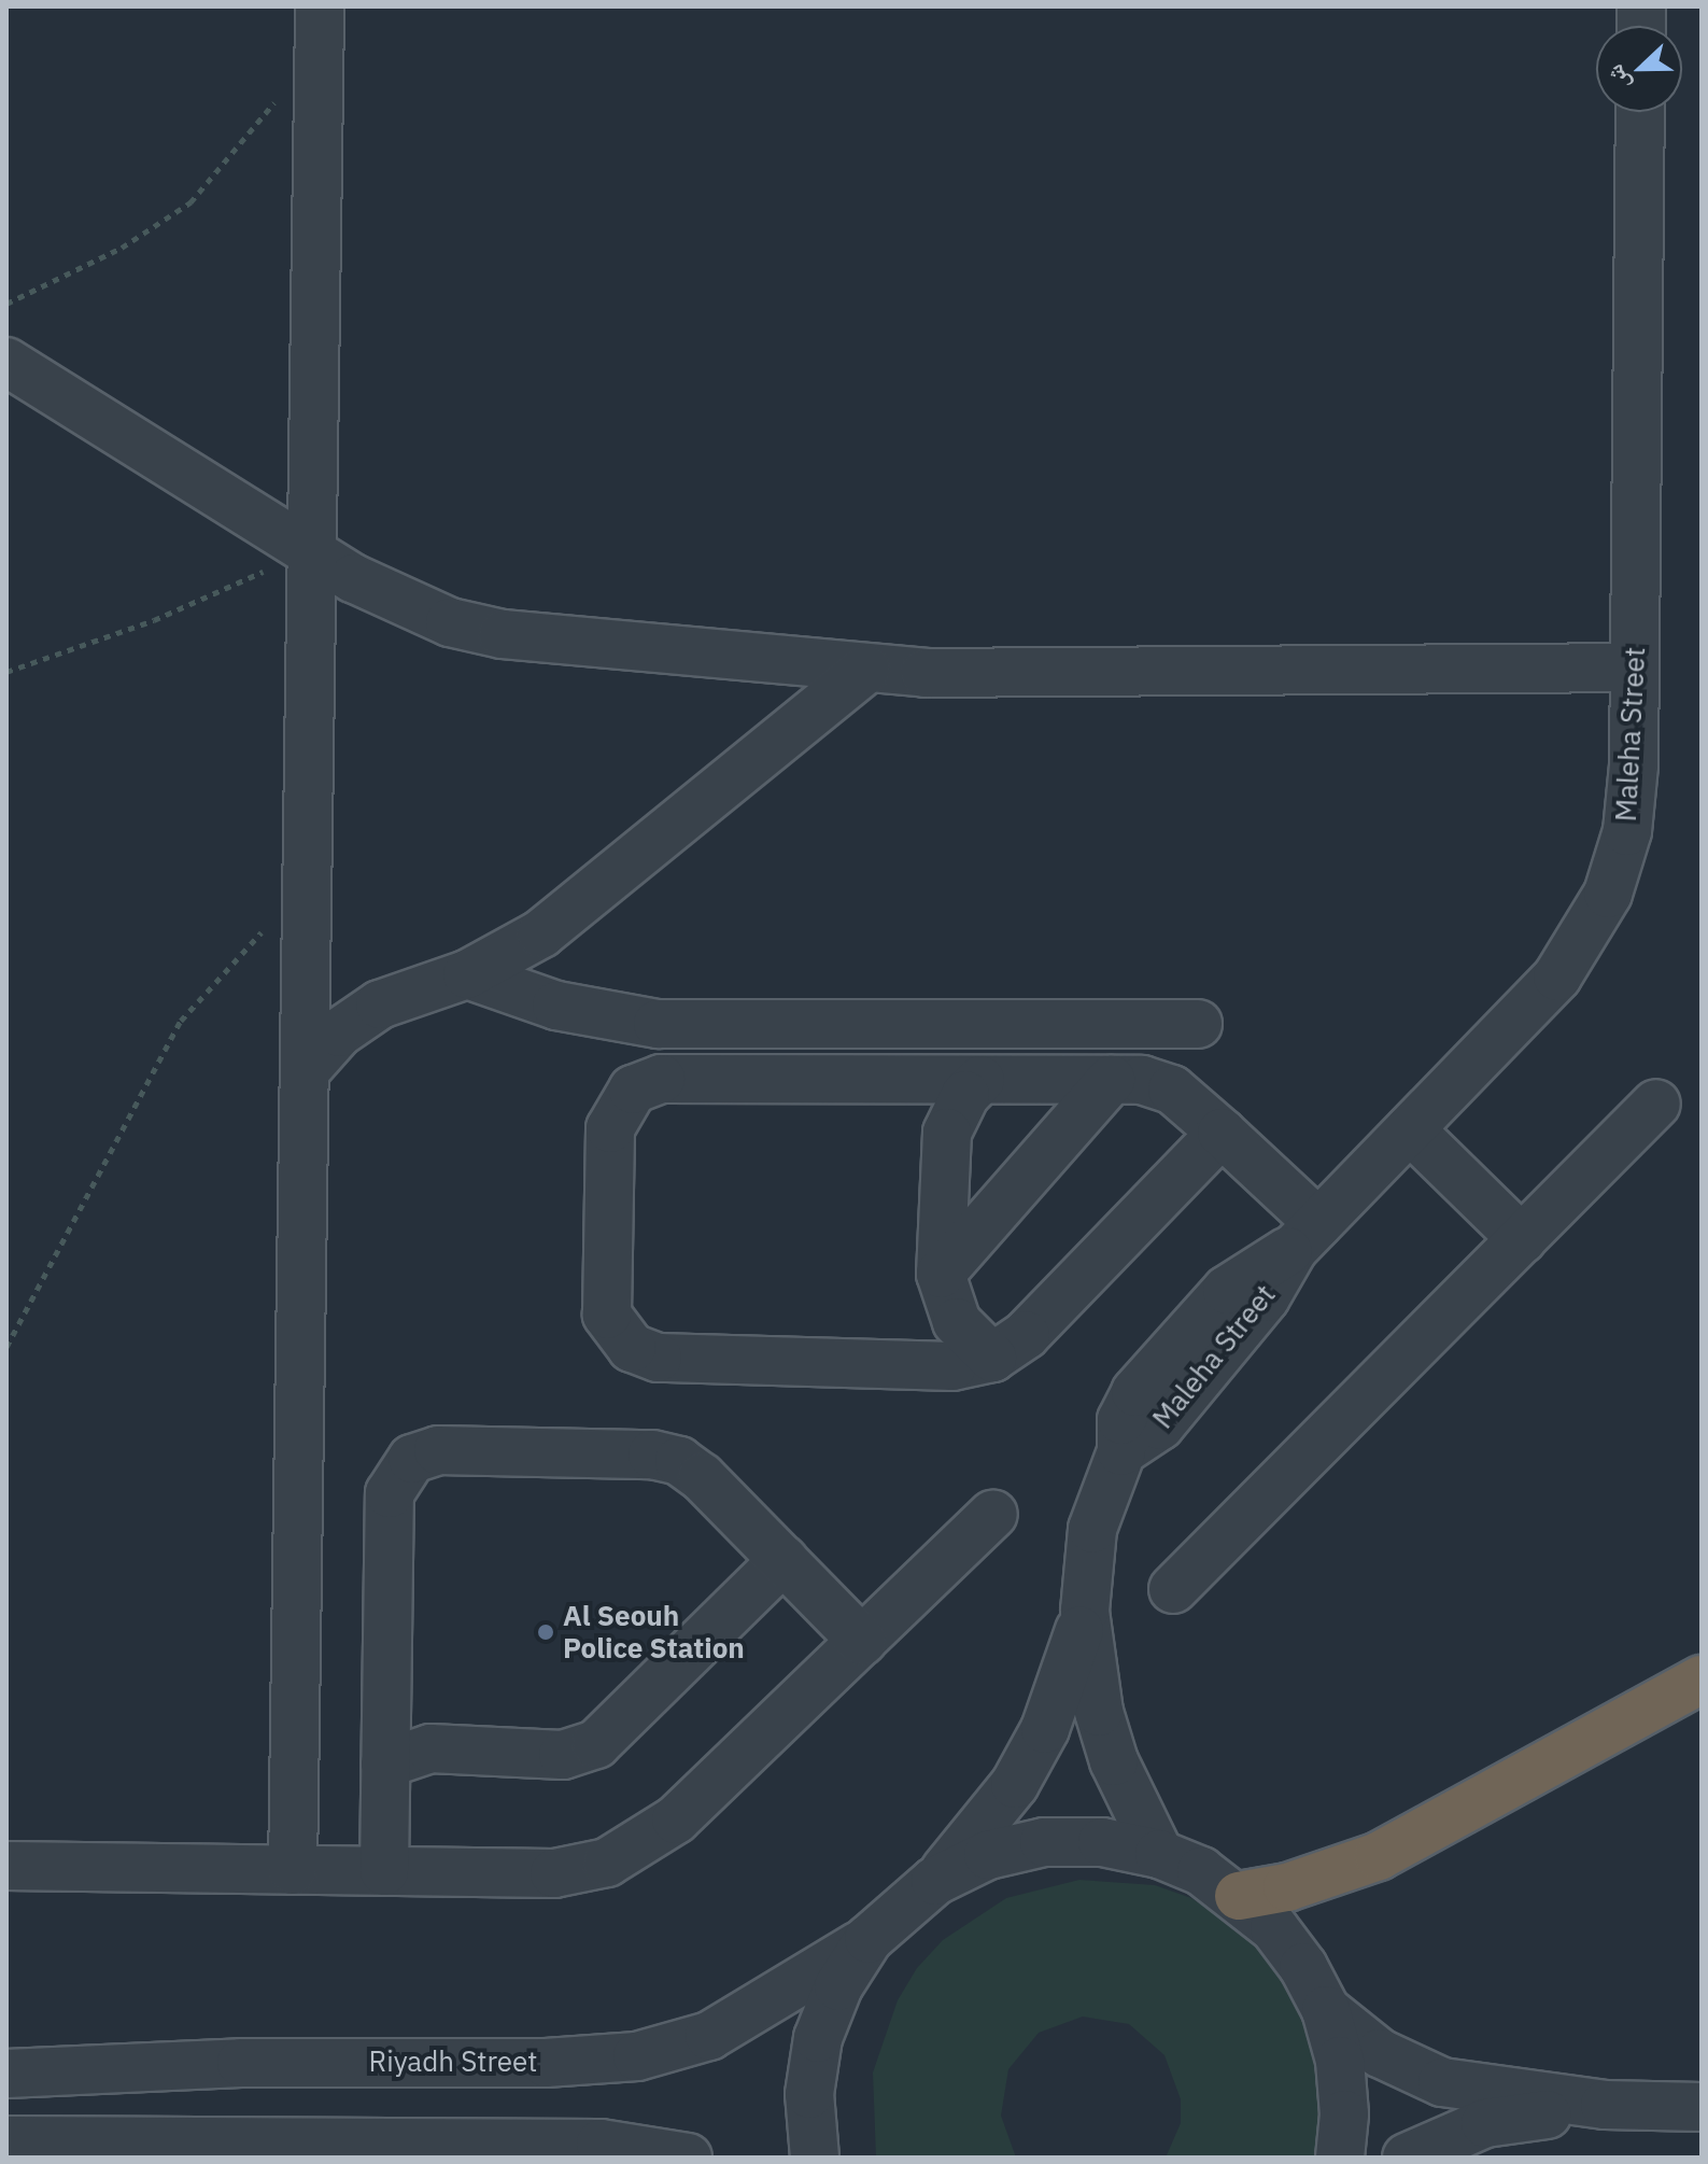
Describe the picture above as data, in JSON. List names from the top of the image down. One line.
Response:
{"streets":{"street":["Maleha Street","Riyadh Street"]},"places":["Al Seouh Police Station"],"north":"left"}
